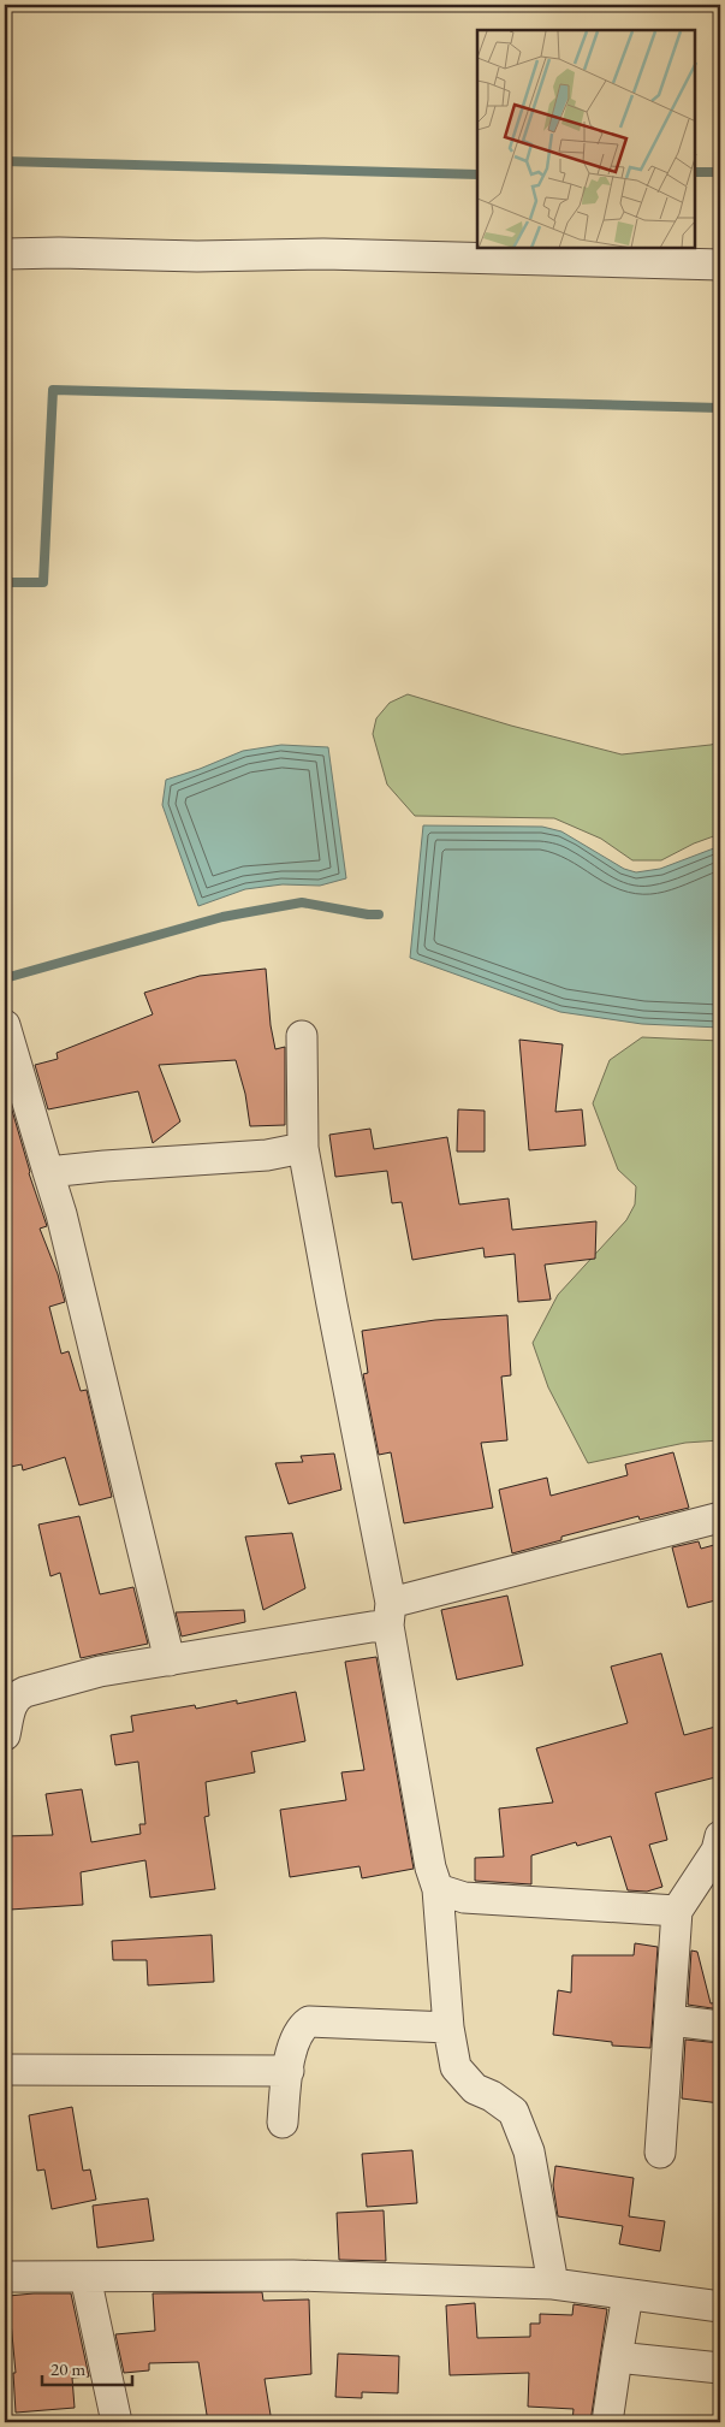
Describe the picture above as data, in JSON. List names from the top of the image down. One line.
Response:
{"scale_bar":"20 m"}
